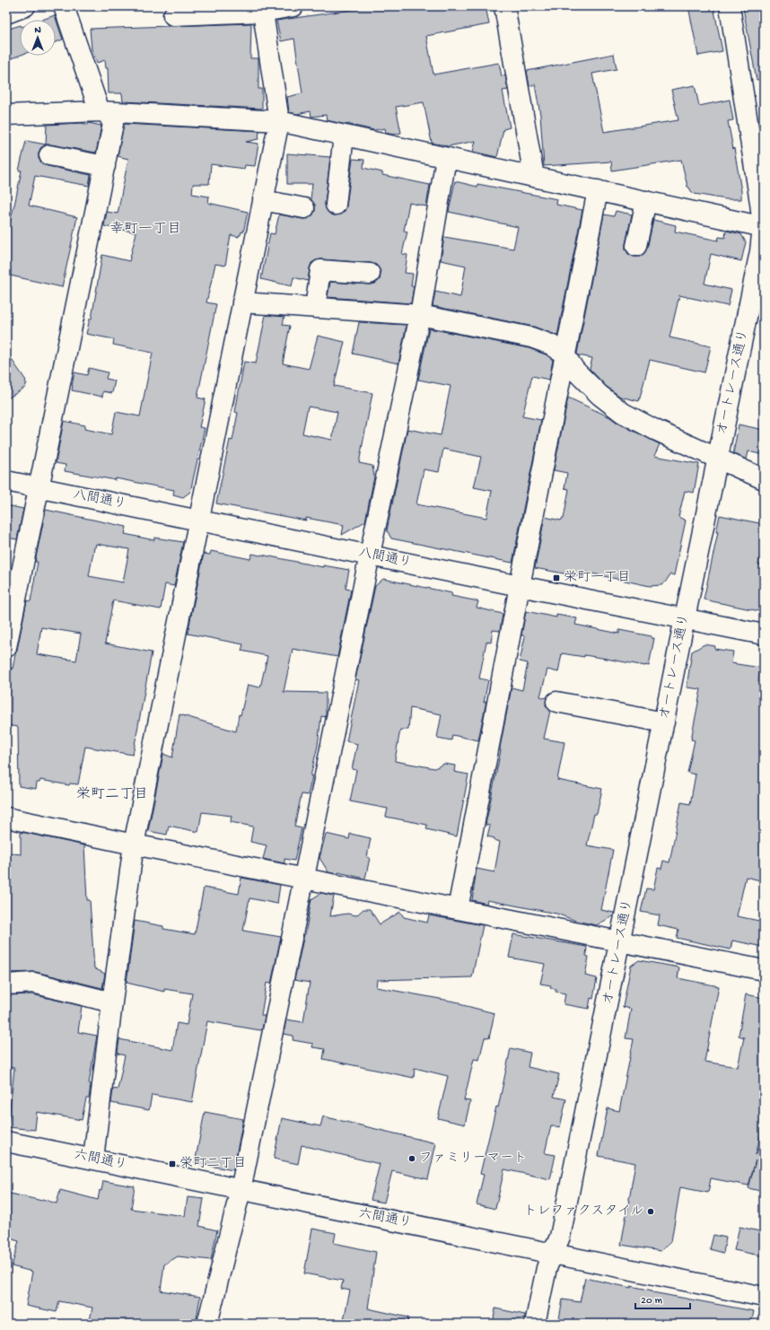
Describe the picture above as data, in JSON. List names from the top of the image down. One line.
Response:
{"streets":{"street":["オートレース通り","八間通り","六間通り"]},"crossings":[["オートレース通り","八間通り"],["オートレース通り","六間通り"]],"districts":["幸町一丁目","栄町二丁目"],"places":{"transit":["栄町一丁目","栄町二丁目"],"other":["ファミリーマート","トレファクスタイル"]},"scale_bar":"20 m","north":"top"}
